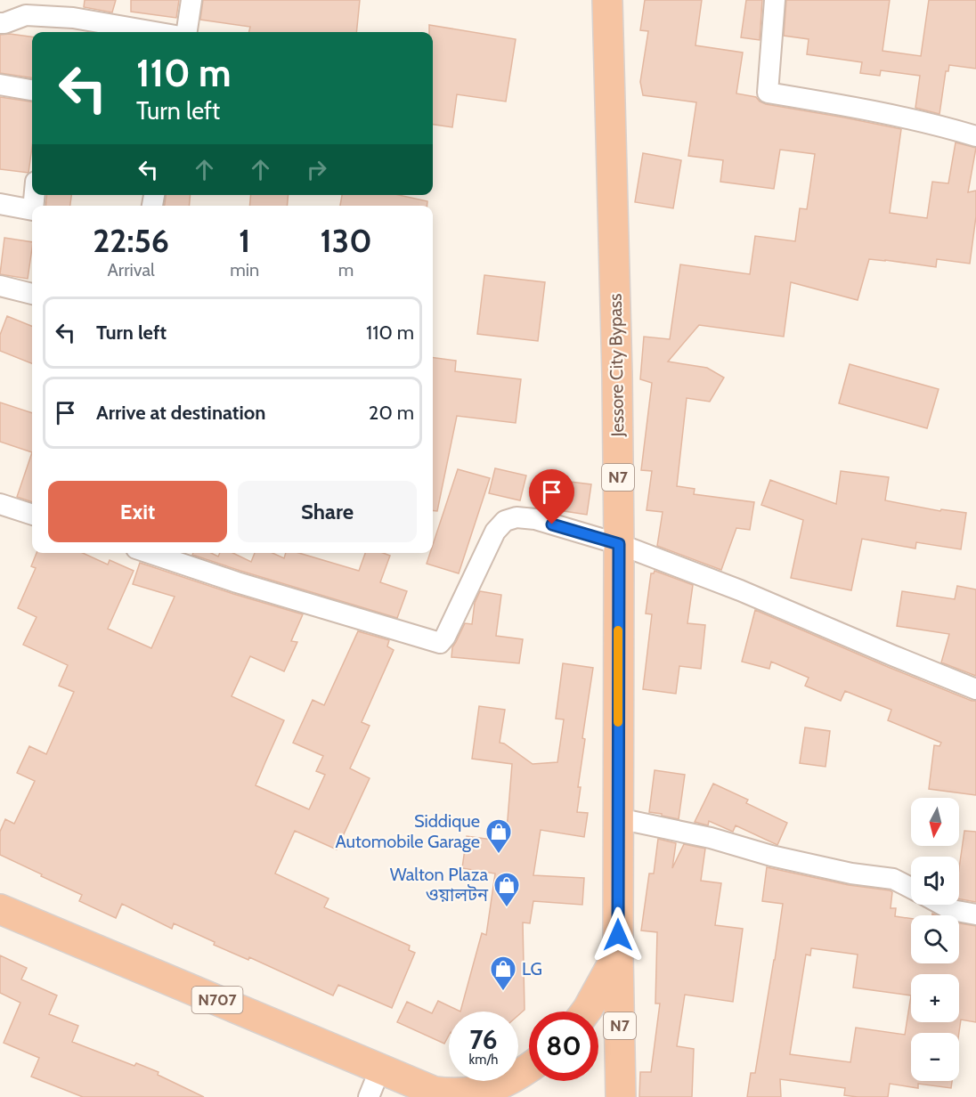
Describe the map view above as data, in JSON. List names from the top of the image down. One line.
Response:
{"streets":{"highway":["Jessore City Bypass","N7","N707"]},"crossings":[["Jessore City Bypass","N7"]],"places":{"shop":["Siddique Automobile Garage","Walton Plaza ওয়ালটন","LG"]},"north":"bottom","page":{"turn":["110 m","Turn left"],"eta":["22:56","Arrival","1","min","130","m"],"list":[{"name":"Turn left","value":"110 m"},{"name":"Arrive at destination","value":"20 m"}],"buttons":["Exit","Share"],"map_buttons":["+","−"],"speed":"76 km/h","limit":"80"}}
